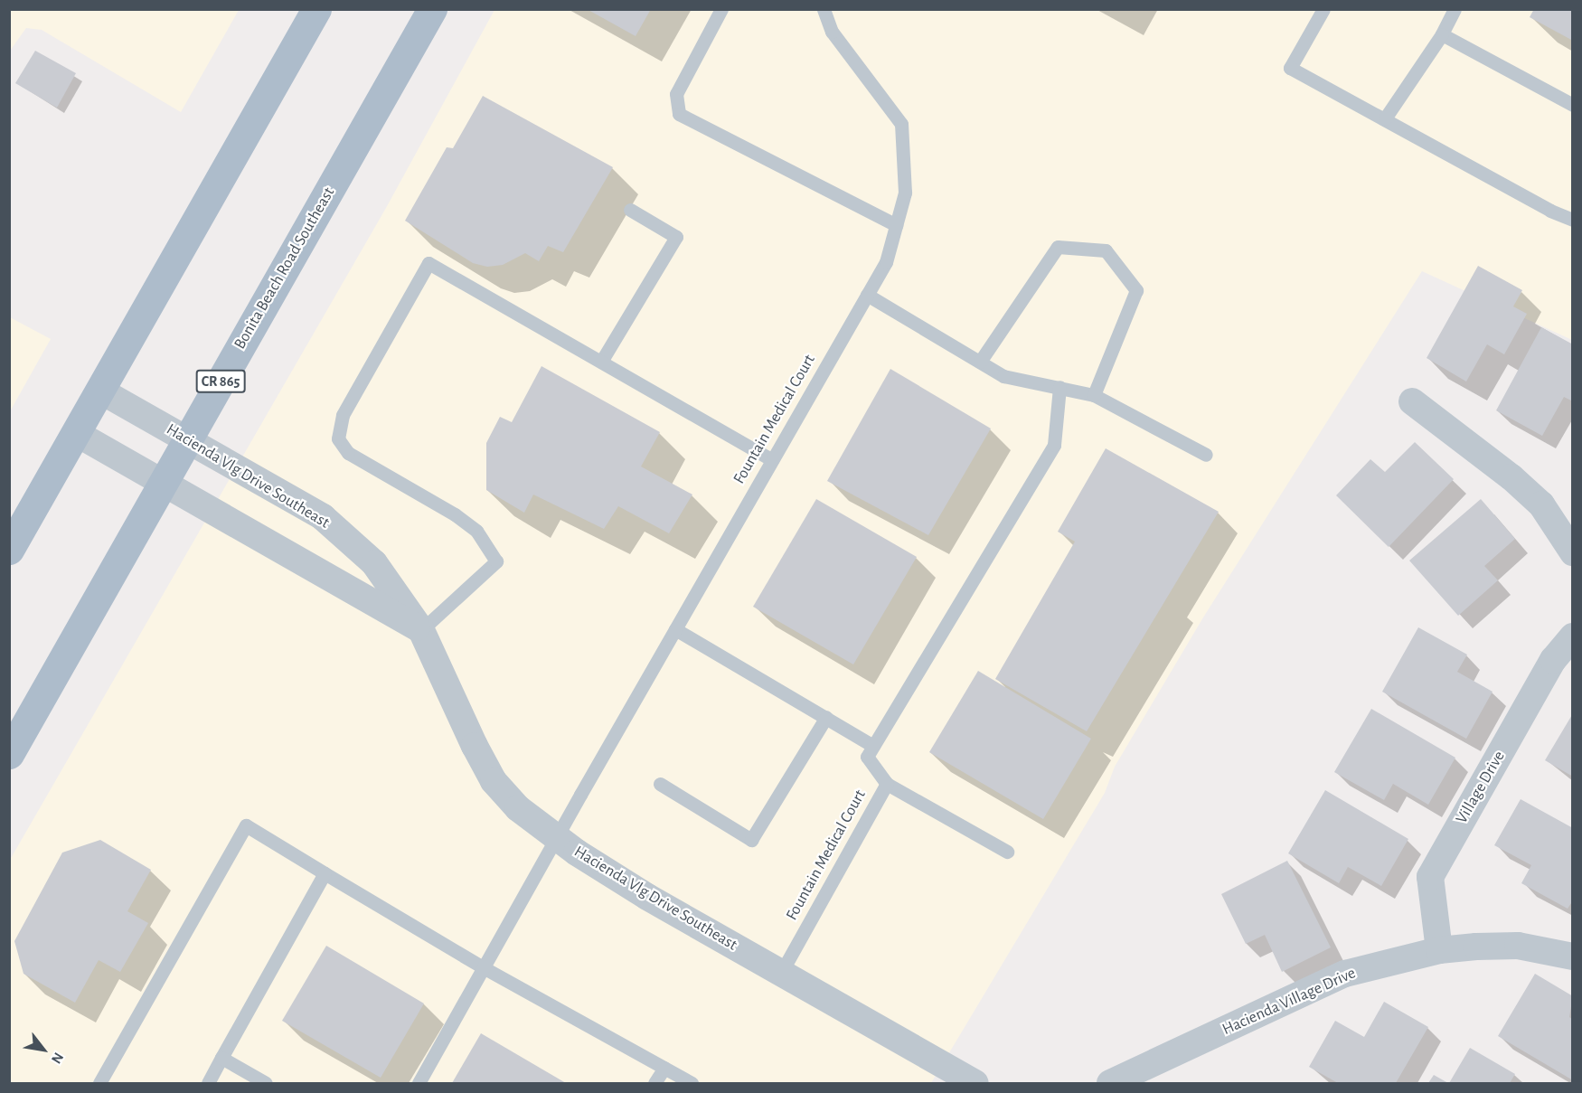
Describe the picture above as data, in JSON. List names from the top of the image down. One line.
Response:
{"streets":{"main road":["Bonita Beach Road Southeast","CR 865"],"street":["Hacienda Vlg Drive Southeast","Village Drive","Hacienda Village Drive"],"lane":["Fountain Medical Court"]},"crossings":[["Bonita Beach Road Southeast","Hacienda Vlg Drive Southeast"],["Fountain Medical Court","Hacienda Vlg Drive Southeast"],["Village Drive","Hacienda Village Drive"]],"north":"bottom right"}
